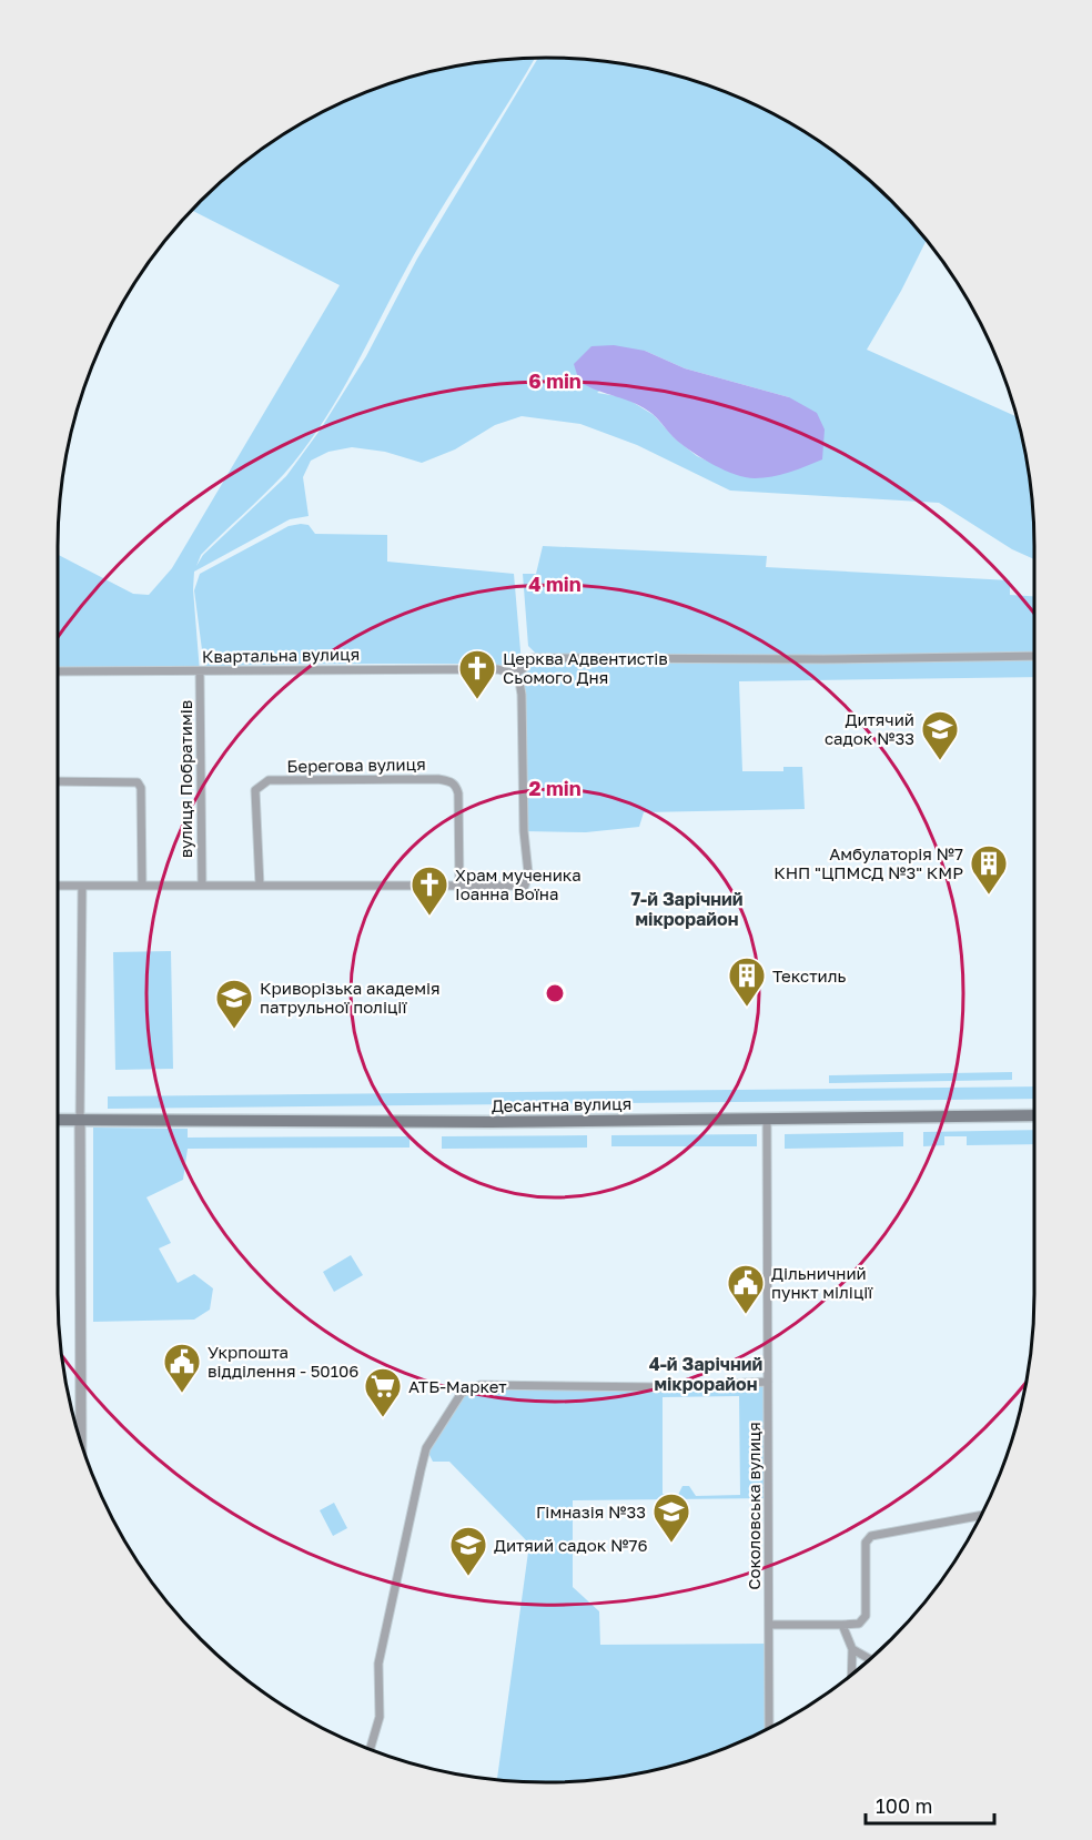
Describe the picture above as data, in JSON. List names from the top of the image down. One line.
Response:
{"streets":{"main road":["Десантна вулиця"],"street":["Квартальна вулиця","Берегова вулиця","вулиця Побратимів","Соколовська вулиця"]},"crossings":[["Квартальна вулиця","вулиця Побратимів"],["Десантна вулиця","Соколовська вулиця"]],"districts":["7-й Зарічний мікрорайон","4-й Зарічний мікрорайон"],"places":{"church":["Церква Адвентистів Сьомого Дня","Храм мученика Іоанна Воїна"],"school or university":["Дитячий садок №33","Криворізька академія патрульної поліції","Гімназія №33","Дитяий садок №76"],"building":["Амбулаторія №7 КНП \"ЦПМСД №3\" КМР","Текстиль"],"public building":["Дільничний пункт міліції","Укрпошта відділення - 50106"],"supermarket":["АТБ-Маркет"]},"scale_bar":"100 m","rings":["6 min","4 min","2 min"]}
